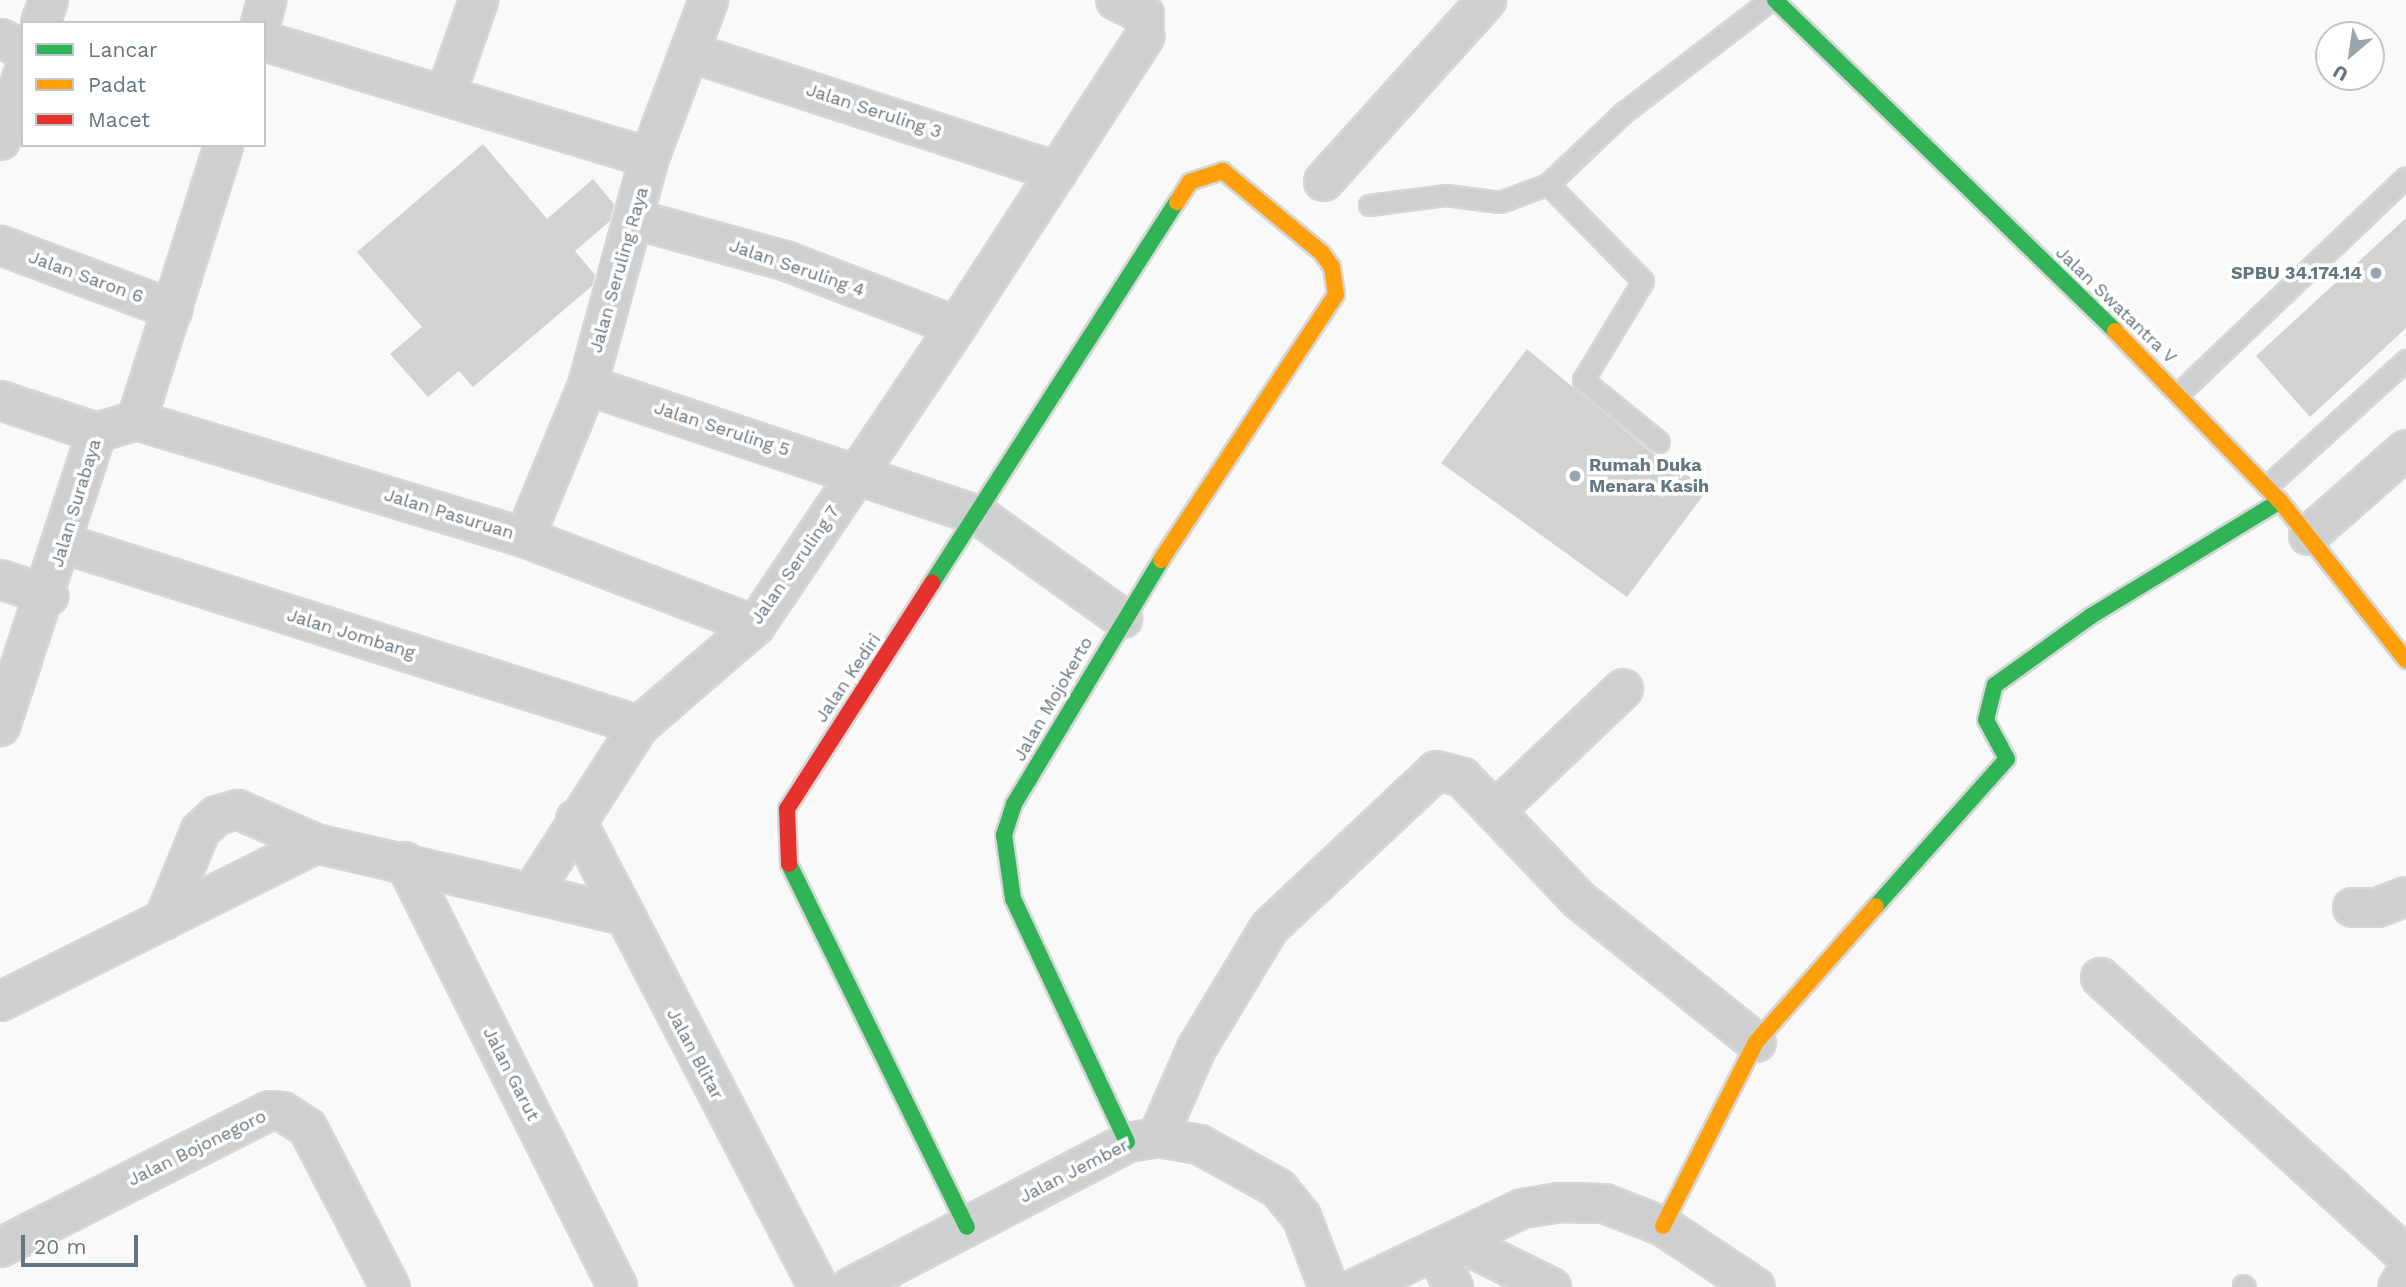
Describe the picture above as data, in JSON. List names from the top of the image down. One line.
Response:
{"streets":{"street":["Jalan Seruling 3","Jalan Seruling 4","Jalan Seruling Raya","Jalan Saron 6","Jalan Swatantra V","Jalan Seruling 5","Jalan Surabaya","Jalan Pasuruan","Jalan Seruling 7","Jalan Jombang","Jalan Kediri","Jalan Mojokerto","Jalan Blitar","Jalan Garut","Jalan Bojonegoro","Jalan Jember"]},"crossings":[["Jalan Seruling 3","Jalan Seruling Raya"],["Jalan Seruling 3","Jalan Seruling 7"],["Jalan Seruling 4","Jalan Seruling Raya"],["Jalan Seruling 4","Jalan Seruling 7"],["Jalan Seruling Raya","Jalan Seruling 5"],["Jalan Seruling Raya","Jalan Pasuruan"],["Jalan Seruling 5","Jalan Seruling 7"],["Jalan Seruling 5","Jalan Kediri"],["Jalan Seruling 5","Jalan Mojokerto"],["Jalan Surabaya","Jalan Pasuruan"],["Jalan Surabaya","Jalan Jombang"],["Jalan Pasuruan","Jalan Seruling 7"],["Jalan Seruling 7","Jalan Jombang"],["Jalan Seruling 7","Jalan Blitar"],["Jalan Kediri","Jalan Mojokerto"],["Jalan Kediri","Jalan Jember"],["Jalan Mojokerto","Jalan Jember"]],"places":["SPBU 34.174.14","Rumah Duka Menara Kasih"],"legend":["Lancar","Padat","Macet"],"scale_bar":"20 m","north":"bottom left"}
